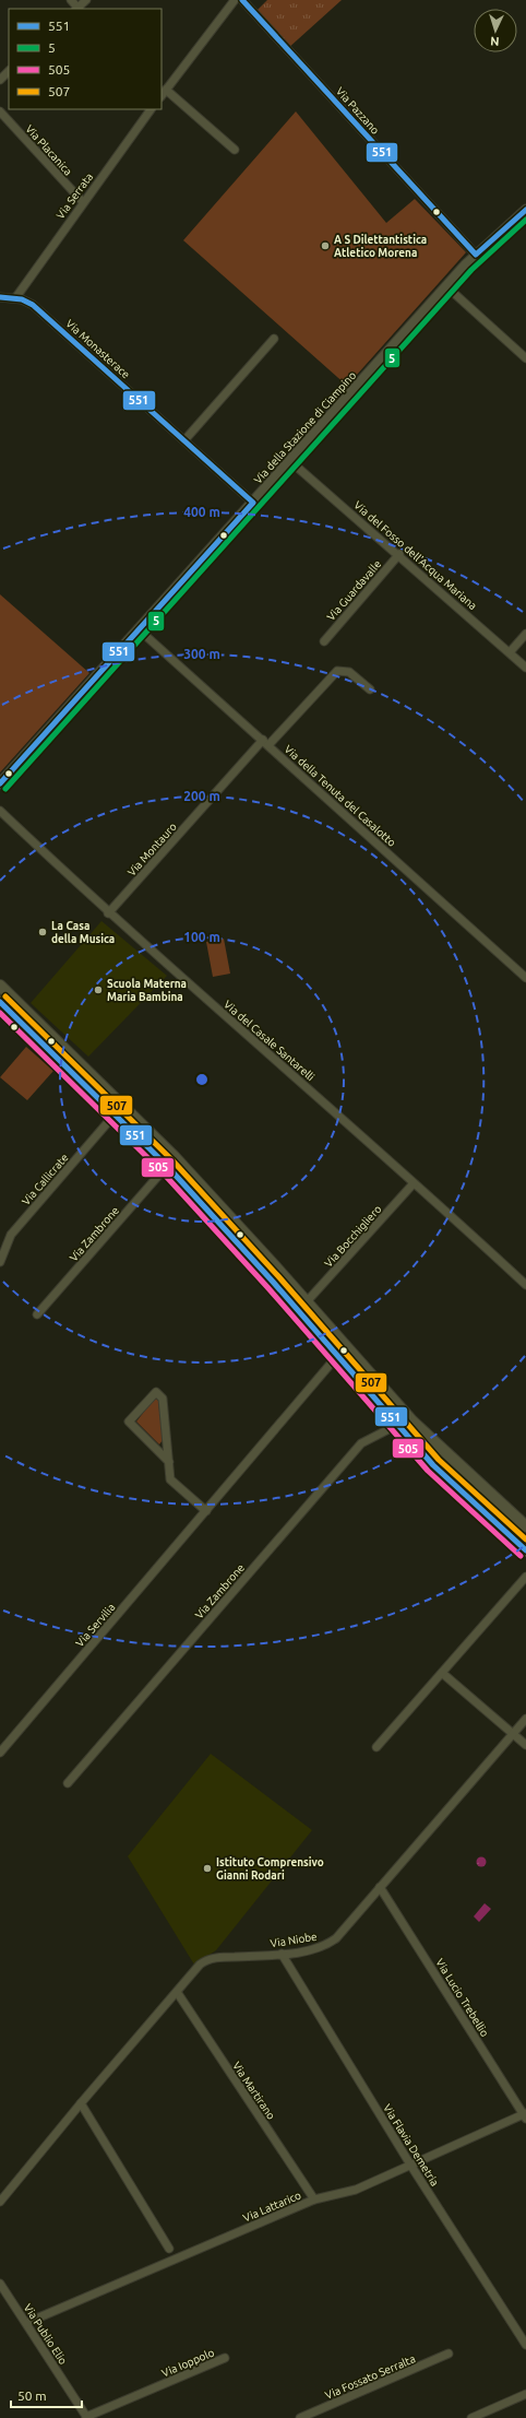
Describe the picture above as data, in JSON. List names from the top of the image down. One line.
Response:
{"streets":{"street":["Via Pazzano","Via Placanica","Via Serrata","Via Monasterace","Via della Stazione di Ciampino","Via del Fosso dell'Acqua Mariana","Via Guardavalle","Via della Tenuta del Casalotto","Via Montauro","Via del Casale Santarelli","Via Callicrate","Via Zambrone","Via Bocchigliero","Via Servilia","Via Niobe","Via Lucio Trebellio","Via Martirano","Via Flavia Demetria","Via Lattarico","Via Publio Elio","Via Ioppolo","Via Fossato Serralta"]},"crossings":[["Via Pazzano","Via della Stazione di Ciampino"],["Via Placanica","Via Serrata"],["Via Serrata","Via Monasterace"],["Via Monasterace","Via della Stazione di Ciampino"],["Via della Stazione di Ciampino","Via del Fosso dell'Acqua Mariana"],["Via della Stazione di Ciampino","Via della Tenuta del Casalotto"],["Via del Fosso dell'Acqua Mariana","Via Guardavalle"],["Via della Tenuta del Casalotto","Via Montauro"],["Via Montauro","Via del Casale Santarelli"],["Via del Casale Santarelli","Via Bocchigliero"],["Via Niobe","Via Lucio Trebellio"],["Via Niobe","Via Martirano"],["Via Niobe","Via Flavia Demetria"],["Via Lucio Trebellio","Via Lattarico"],["Via Martirano","Via Lattarico"],["Via Flavia Demetria","Via Lattarico"],["Via Lattarico","Via Publio Elio"],["Via Publio Elio","Via Ioppolo"]],"places":["A S Dilettantistica Atletico Morena","La Casa della Musica","Scuola Materna Maria Bambina","Istituto Comprensivo Gianni Rodari"],"lines":["transit line 551","transit line 5","transit line 507","transit line 505"],"legend":["551","5","505","507"],"scale_bar":"50 m","north":"bottom","rings":["400 m","300 m","200 m","100 m"]}
